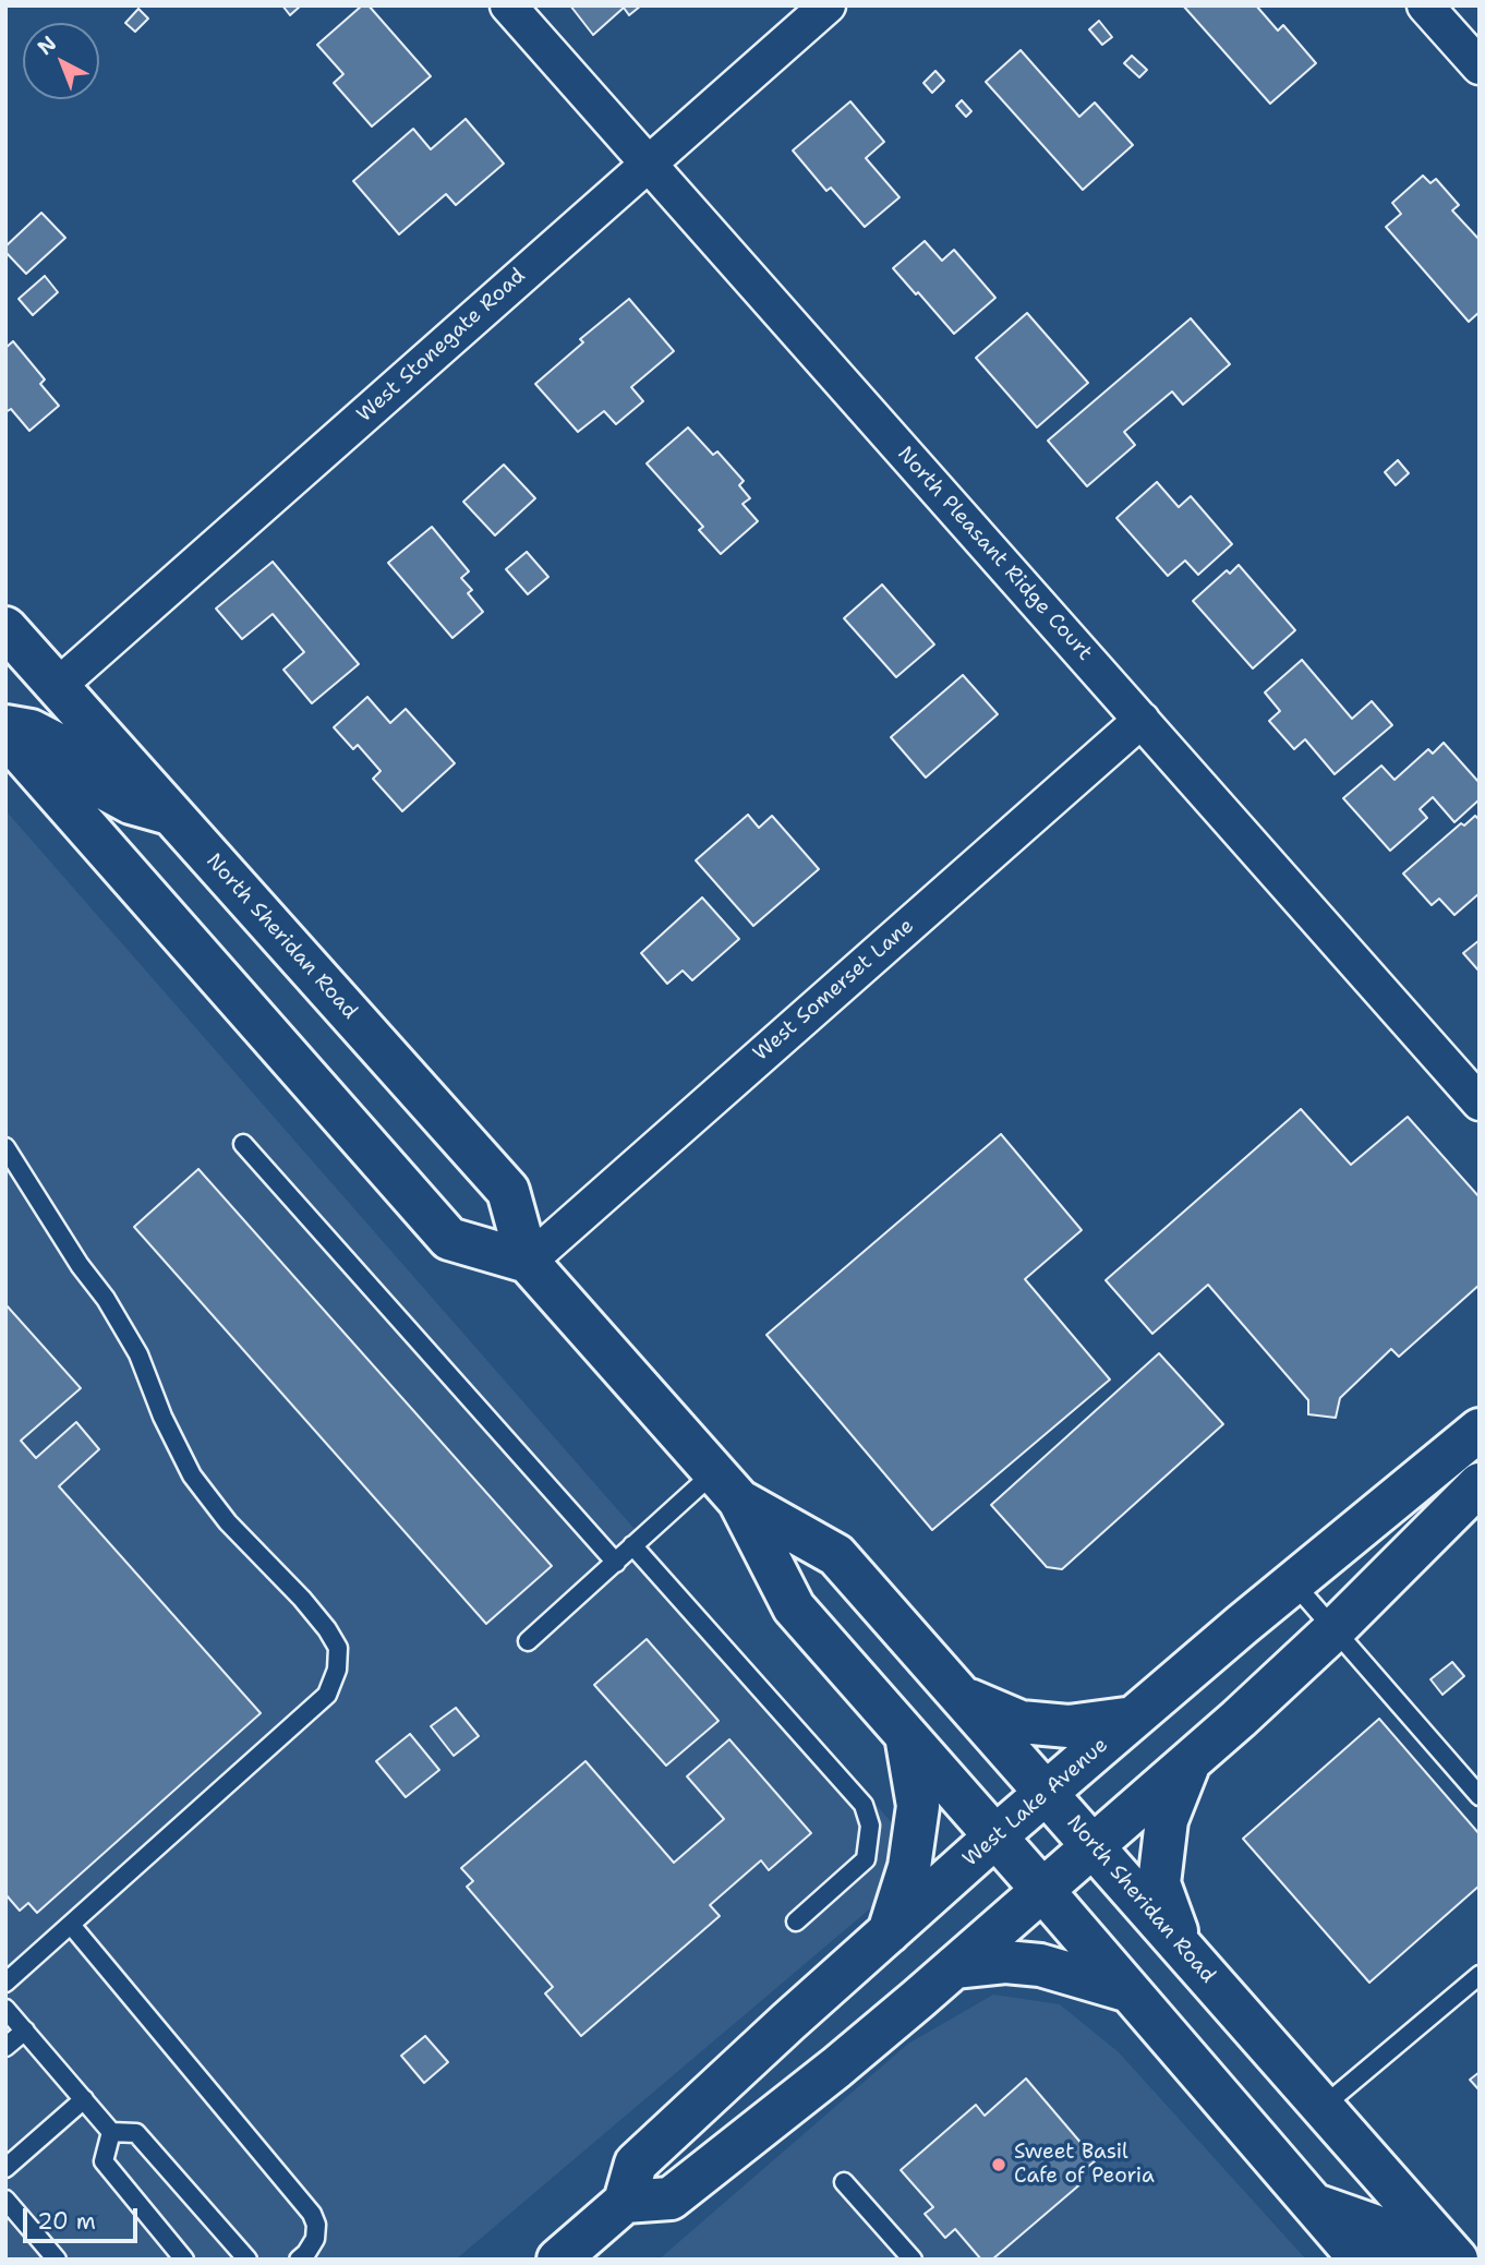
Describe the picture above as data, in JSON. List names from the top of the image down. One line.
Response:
{"streets":{"main road":["North Sheridan Road","West Lake Avenue"],"street":["West Stonegate Road","North Pleasant Ridge Court","West Somerset Lane"]},"crossings":[["West Stonegate Road","North Pleasant Ridge Court"],["West Stonegate Road","North Sheridan Road"],["North Pleasant Ridge Court","West Somerset Lane"],["North Sheridan Road","West Somerset Lane"],["North Sheridan Road","West Lake Avenue"]],"places":["Sweet Basil Cafe of Peoria"],"scale_bar":"20 m","north":"top left"}
